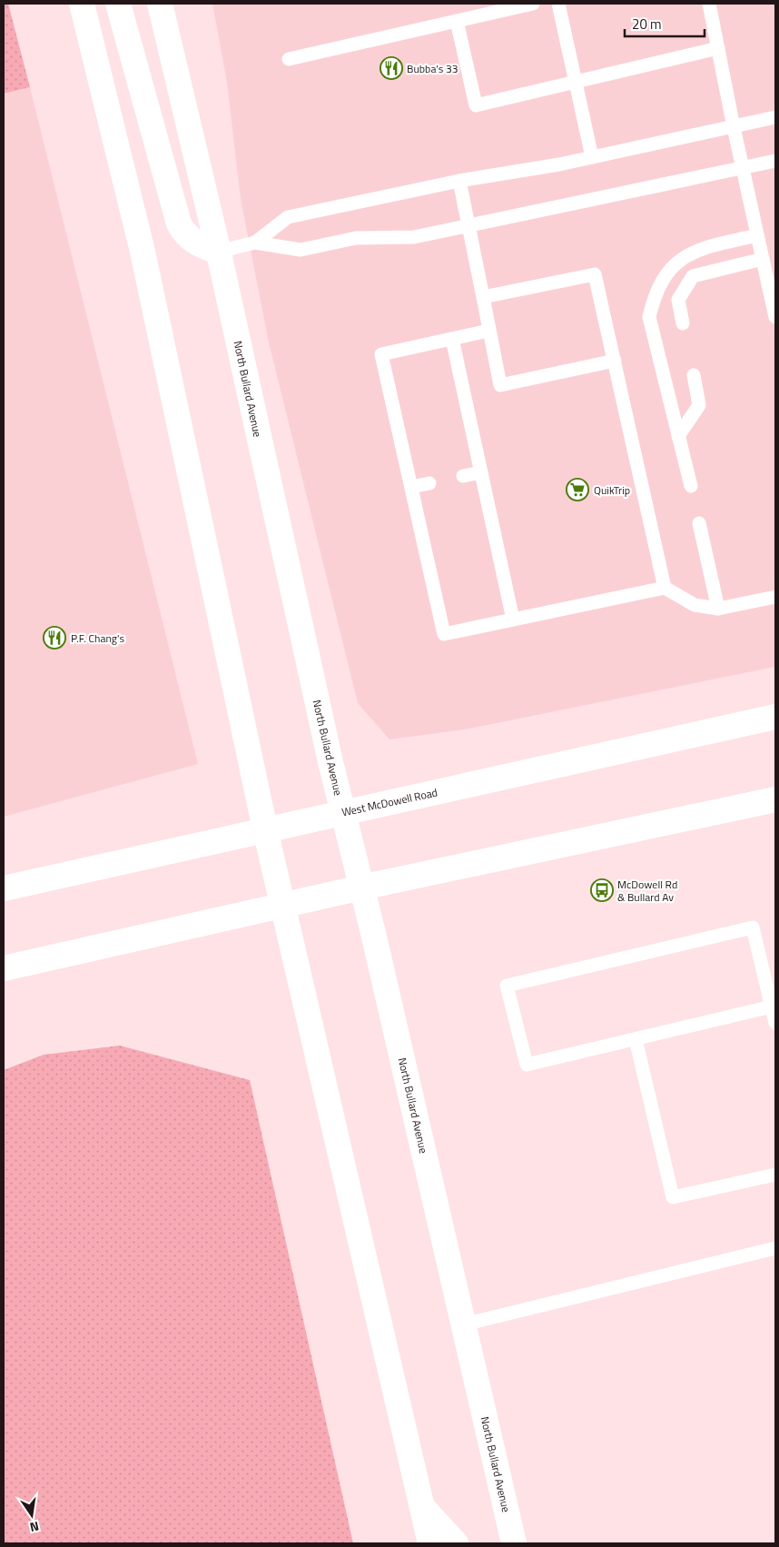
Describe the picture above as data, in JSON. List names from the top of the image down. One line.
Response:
{"streets":{"main road":["North Bullard Avenue","West McDowell Road"]},"crossings":[["North Bullard Avenue","West McDowell Road"]],"places":{"restaurant":["Bubba's 33","P.F. Chang's"],"supermarket":["QuikTrip"],"bus stop":["McDowell Rd & Bullard Av"]},"scale_bar":"20 m","north":"bottom"}
